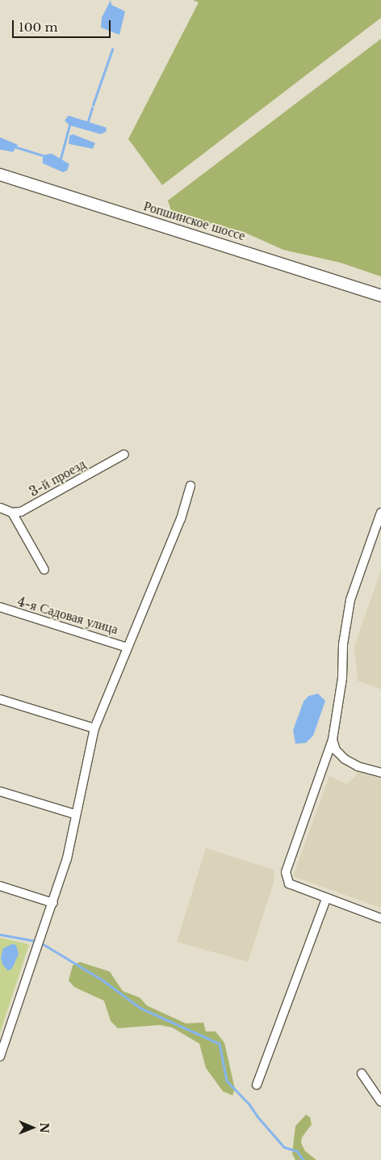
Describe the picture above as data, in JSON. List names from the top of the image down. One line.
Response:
{"streets":{"main road":["Ропшинское шоссе"],"street":["3-й проезд","4-я Садовая улица"]},"scale_bar":"100 m","north":"right"}
